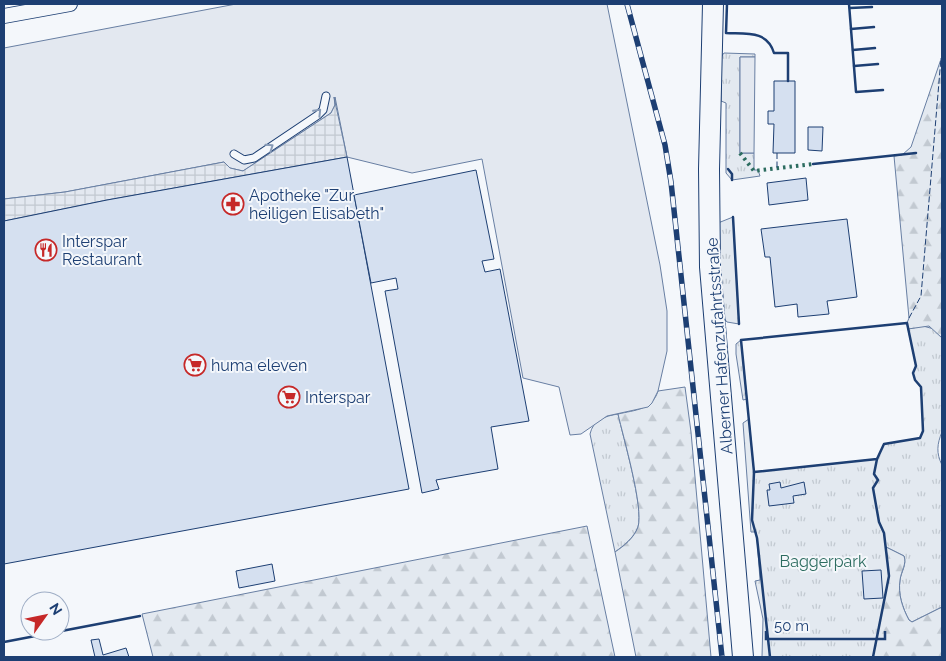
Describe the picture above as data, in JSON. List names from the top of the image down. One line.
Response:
{"streets":{"street":["Alberner Hafenzufahrtsstraße"]},"parks":["Baggerpark"],"places":{"pharmacy":["Apotheke \"Zur heiligen Elisabeth\""],"restaurant":["Interspar Restaurant"],"supermarket":["huma eleven","Interspar"]},"scale_bar":"50 m","north":"top right"}
